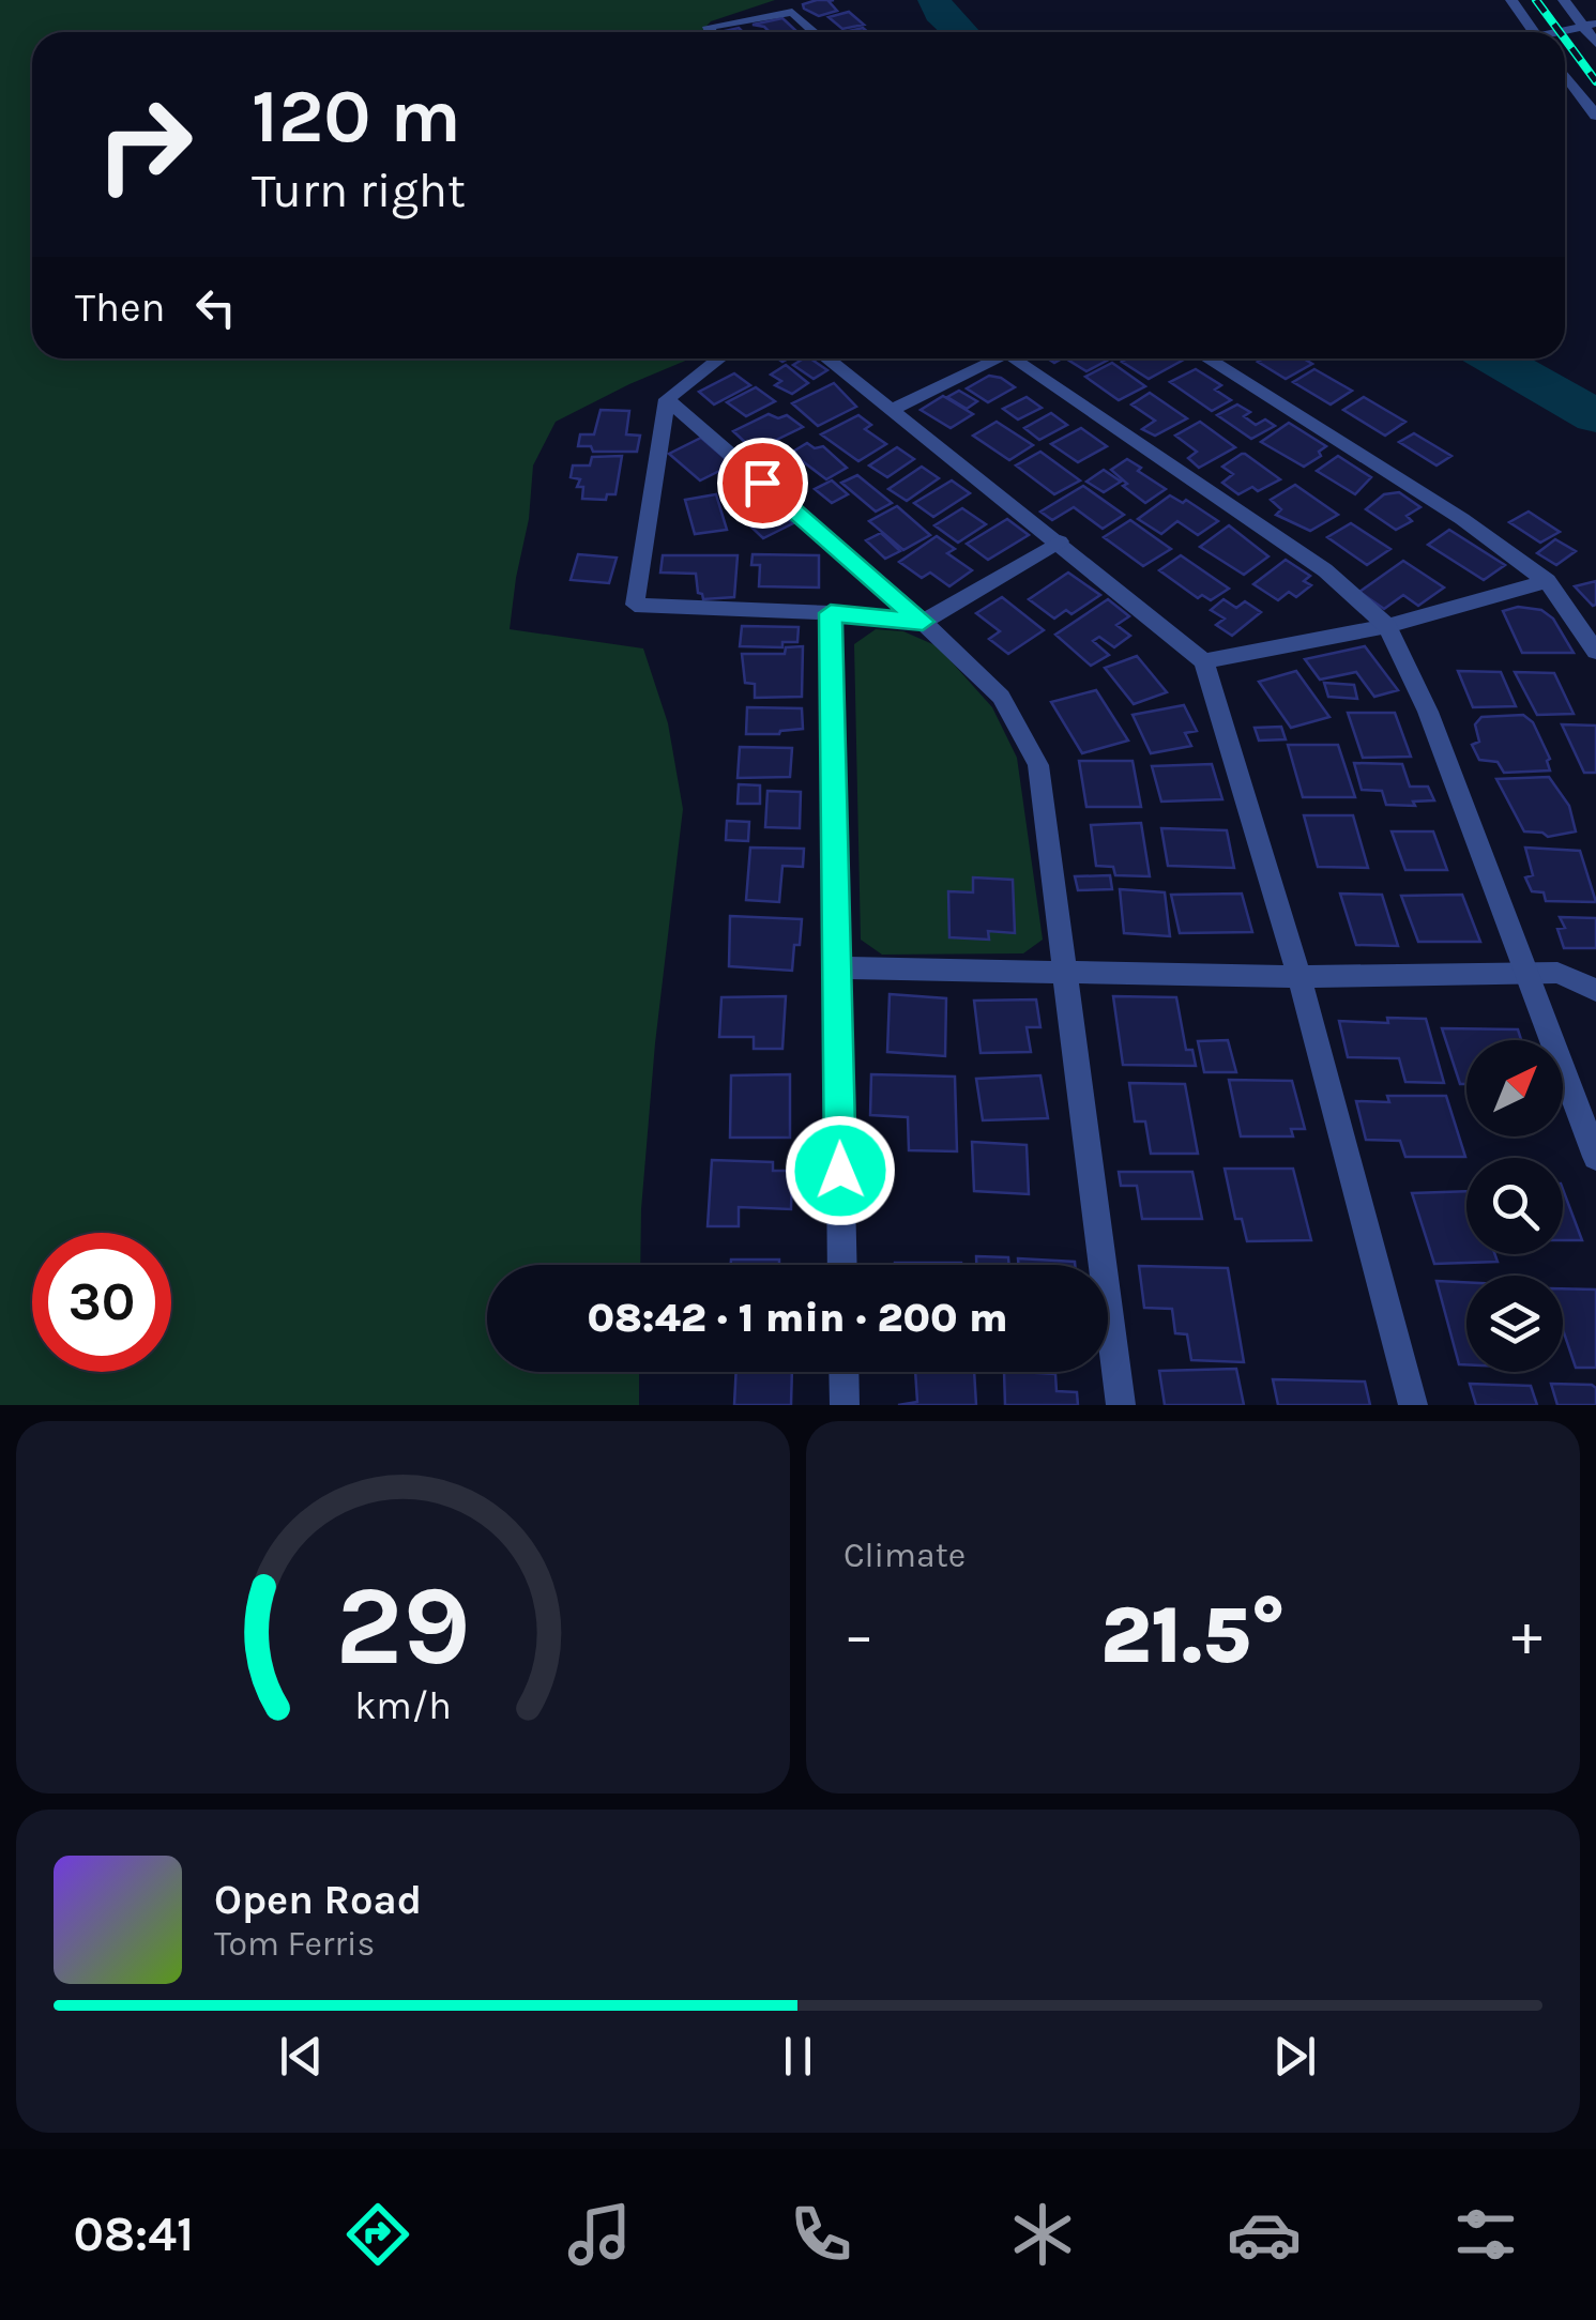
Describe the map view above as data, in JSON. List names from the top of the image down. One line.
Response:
{"north":"top right","page":{"turn":["120 m","Turn right"],"then":"Then","limit":"30","trip":"08:42 · 1 min · 200 m","tile":"Climate","heat":["−","21.5°","+"],"song":["Open Road","Tom Ferris"],"tabs":"08:41","gauge":["29","km/h"]}}
